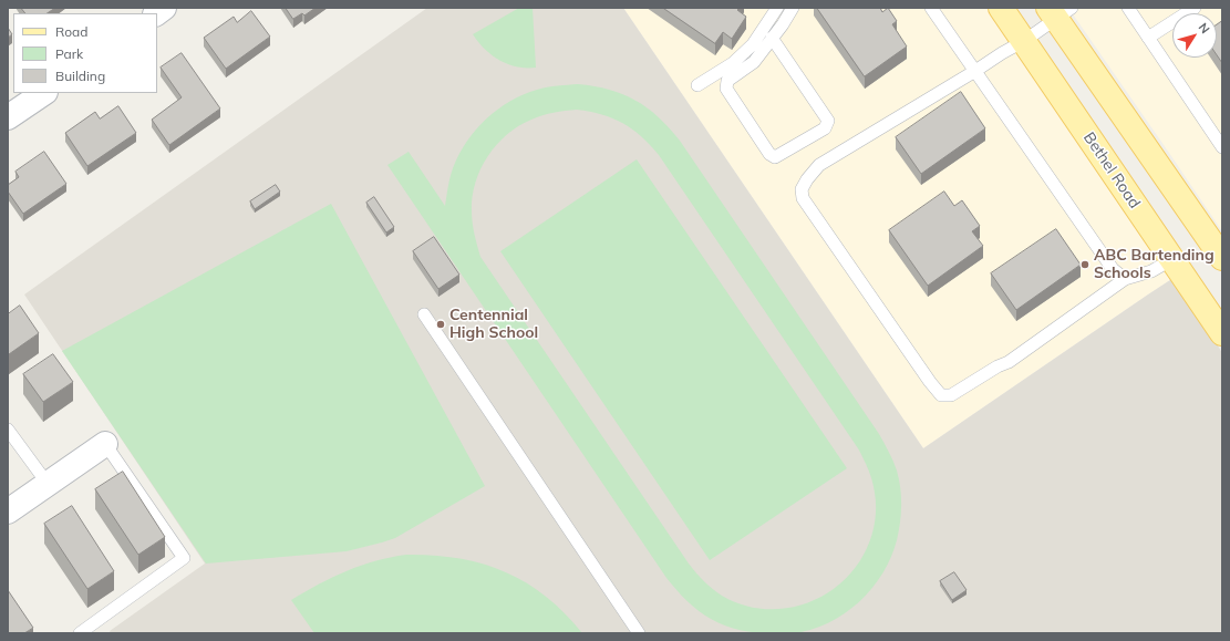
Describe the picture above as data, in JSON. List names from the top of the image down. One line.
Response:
{"streets":{"main road":["Bethel Road"]},"places":["ABC Bartending Schools","Centennial High School"],"legend":["Road","Park","Building"],"north":"top right"}
